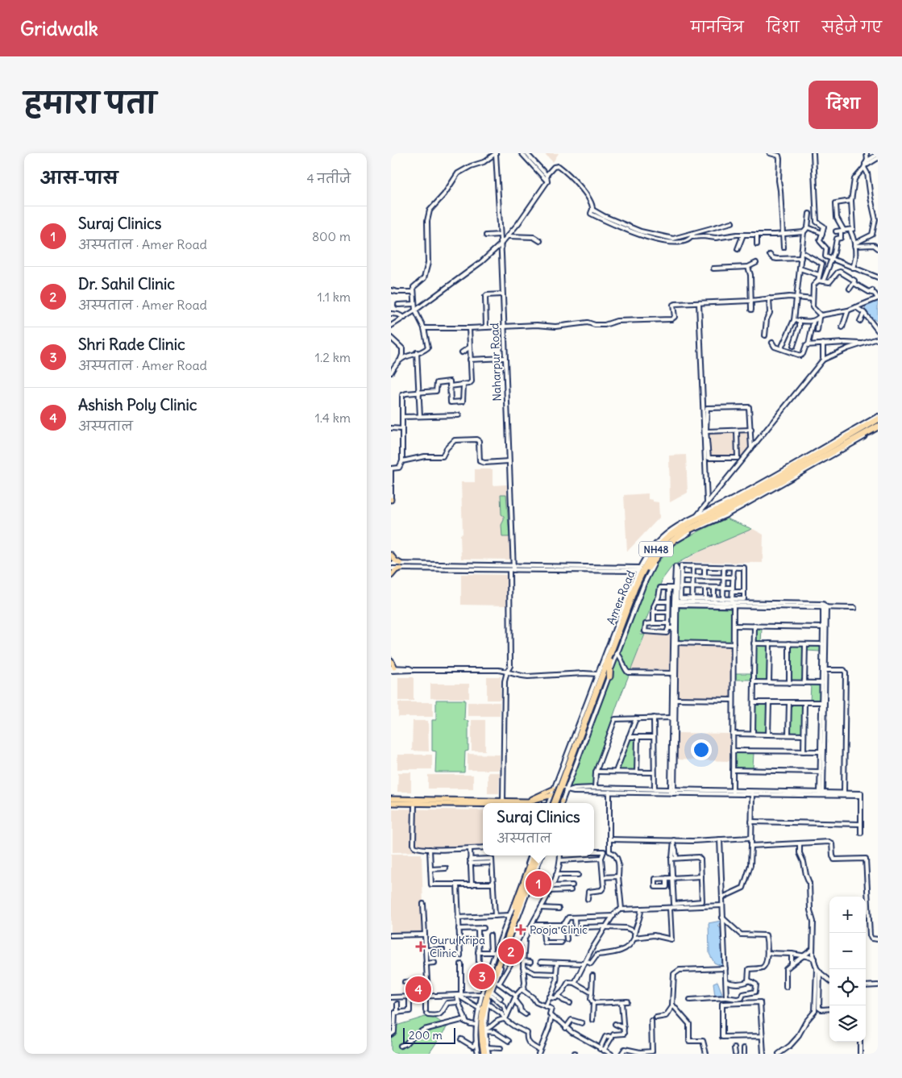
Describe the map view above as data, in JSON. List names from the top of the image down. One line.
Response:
{"streets":{"highway":["NH48","Amer Road"],"street":["Naharpur Road"]},"places":{"health":["Pooja Clinic","Guru Kripa Clinic"]},"scale_bar":"200 m","page":{"header":"Gridwalk","nav":["मानचित्र","दिशा","सहेजे गए"],"title":"हमारा पता","buttons":"दिशा","heading":["आस-पास","4 नतीजे"],"list":[{"mark":"1","name":"Suraj Clinics","note":"अस्पताल · Amer Road","value":"800 m"},{"mark":"2","name":"Dr. Sahil Clinic","note":"अस्पताल · Amer Road","value":"1.1 km"},{"mark":"3","name":"Shri Rade Clinic","note":"अस्पताल · Amer Road","value":"1.2 km"},{"mark":"4","name":"Ashish Poly Clinic","note":"अस्पताल","value":"1.4 km"}],"popup":["Suraj Clinics","अस्पताल"],"pins":["1","2","3","4"],"map_buttons":["+","−"],"scale":"200 m"}}
